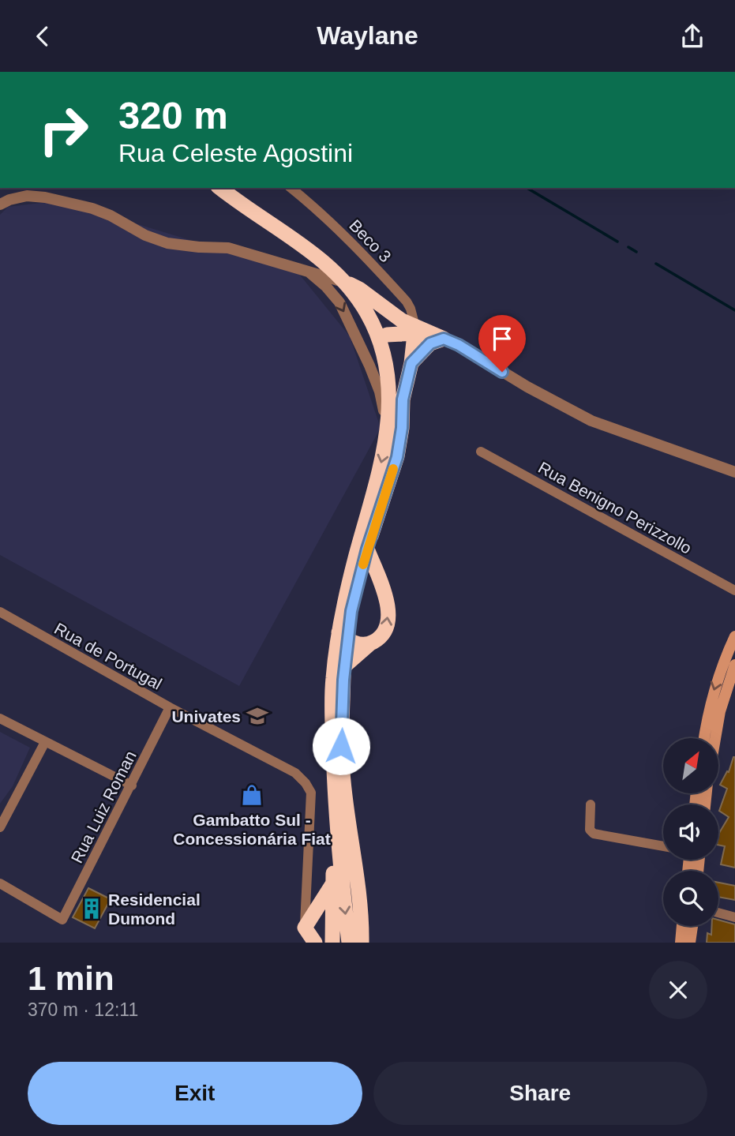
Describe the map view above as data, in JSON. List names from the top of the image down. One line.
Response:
{"streets":{"street":["Beco 3","Rua Benigno Perizzollo","Rua de Portugal","Rua Luiz Roman"]},"crossings":[["Rua de Portugal","Rua Luiz Roman"]],"places":{"school or university":["Univates"],"shop":["Gambatto Sul - Concessionária Fiat"],"building":["Residencial Dumond"]},"north":"top right","page":{"header":"Waylane","turn":["320 m","Rua Celeste Agostini"],"heading":["1 min","370 m · 12:11"],"buttons":["Exit","Share"]}}
